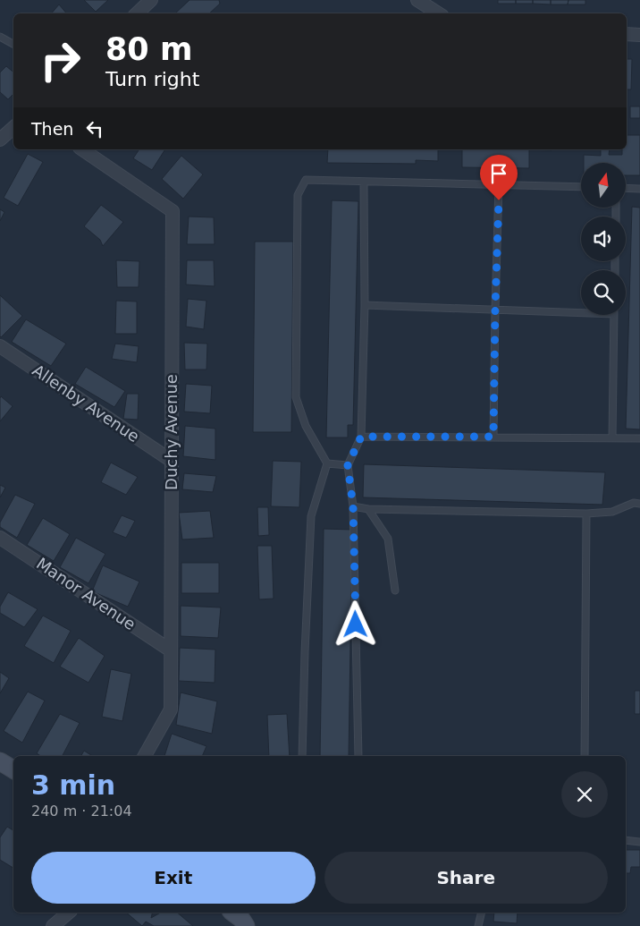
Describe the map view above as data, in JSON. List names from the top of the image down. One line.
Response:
{"streets":{"street":["Allenby Avenue","Duchy Avenue","Manor Avenue"]},"crossings":[["Allenby Avenue","Duchy Avenue"],["Duchy Avenue","Manor Avenue"]],"north":"top","page":{"turn":["80 m","Turn right"],"then":"Then","heading":["3 min","240 m · 21:04"],"buttons":["Exit","Share"]}}
